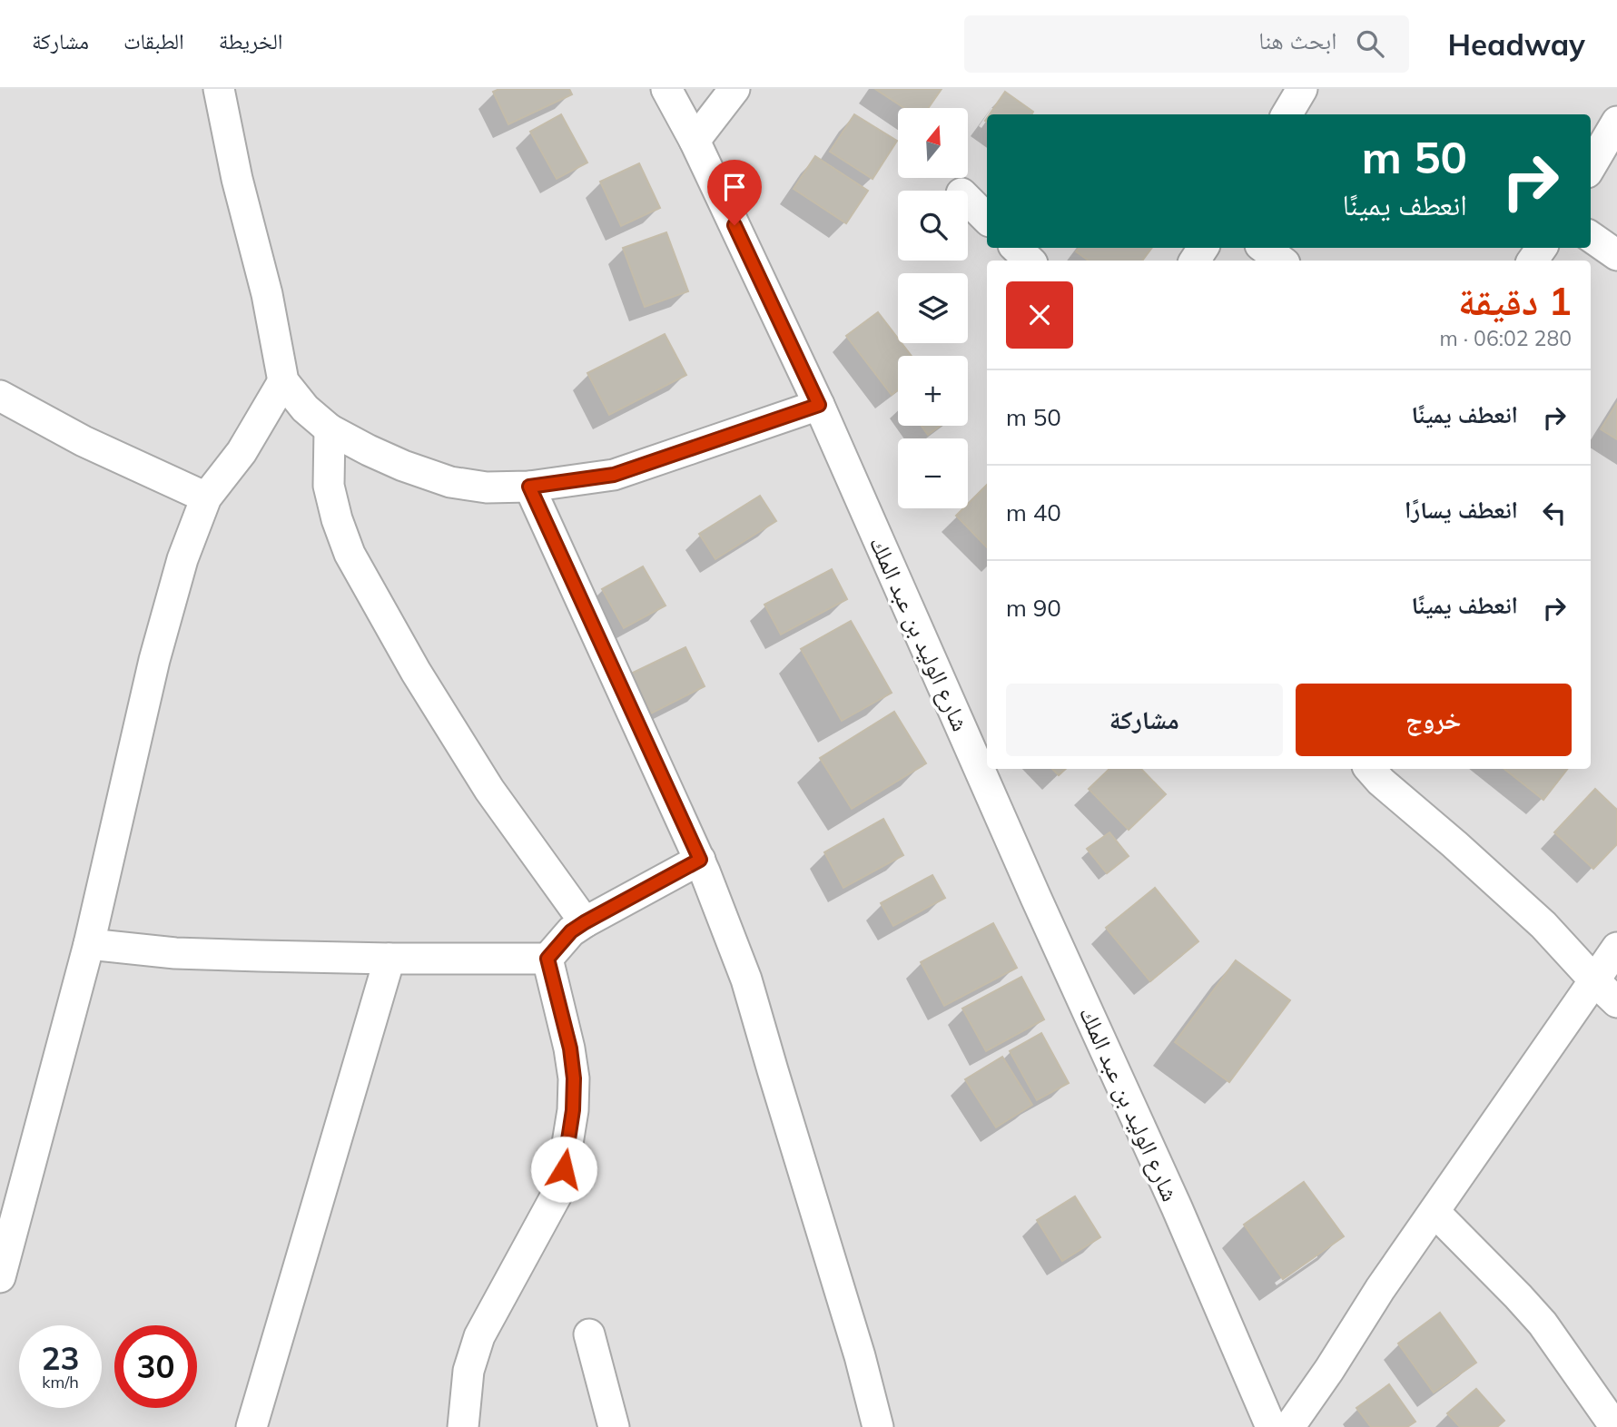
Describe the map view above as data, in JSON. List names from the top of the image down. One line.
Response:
{"streets":{"street":["شارع الوليد بن عبد الملك"]},"north":"top","page":{"header":"Headway","search":"ابحث هنا","nav":["الخريطة","الطبقات","مشاركة"],"map_buttons":["+","−"],"turn":["50 m","انعطف يمينًا"],"heading":["1 دقيقة","280 m · 06:02"],"list":[{"name":"انعطف يمينًا","value":"50 m"},{"name":"انعطف يسارًا","value":"40 m"},{"name":"انعطف يمينًا","value":"90 m"}],"buttons":["خروج","مشاركة"],"speed":"23 km/h","limit":"30"}}
